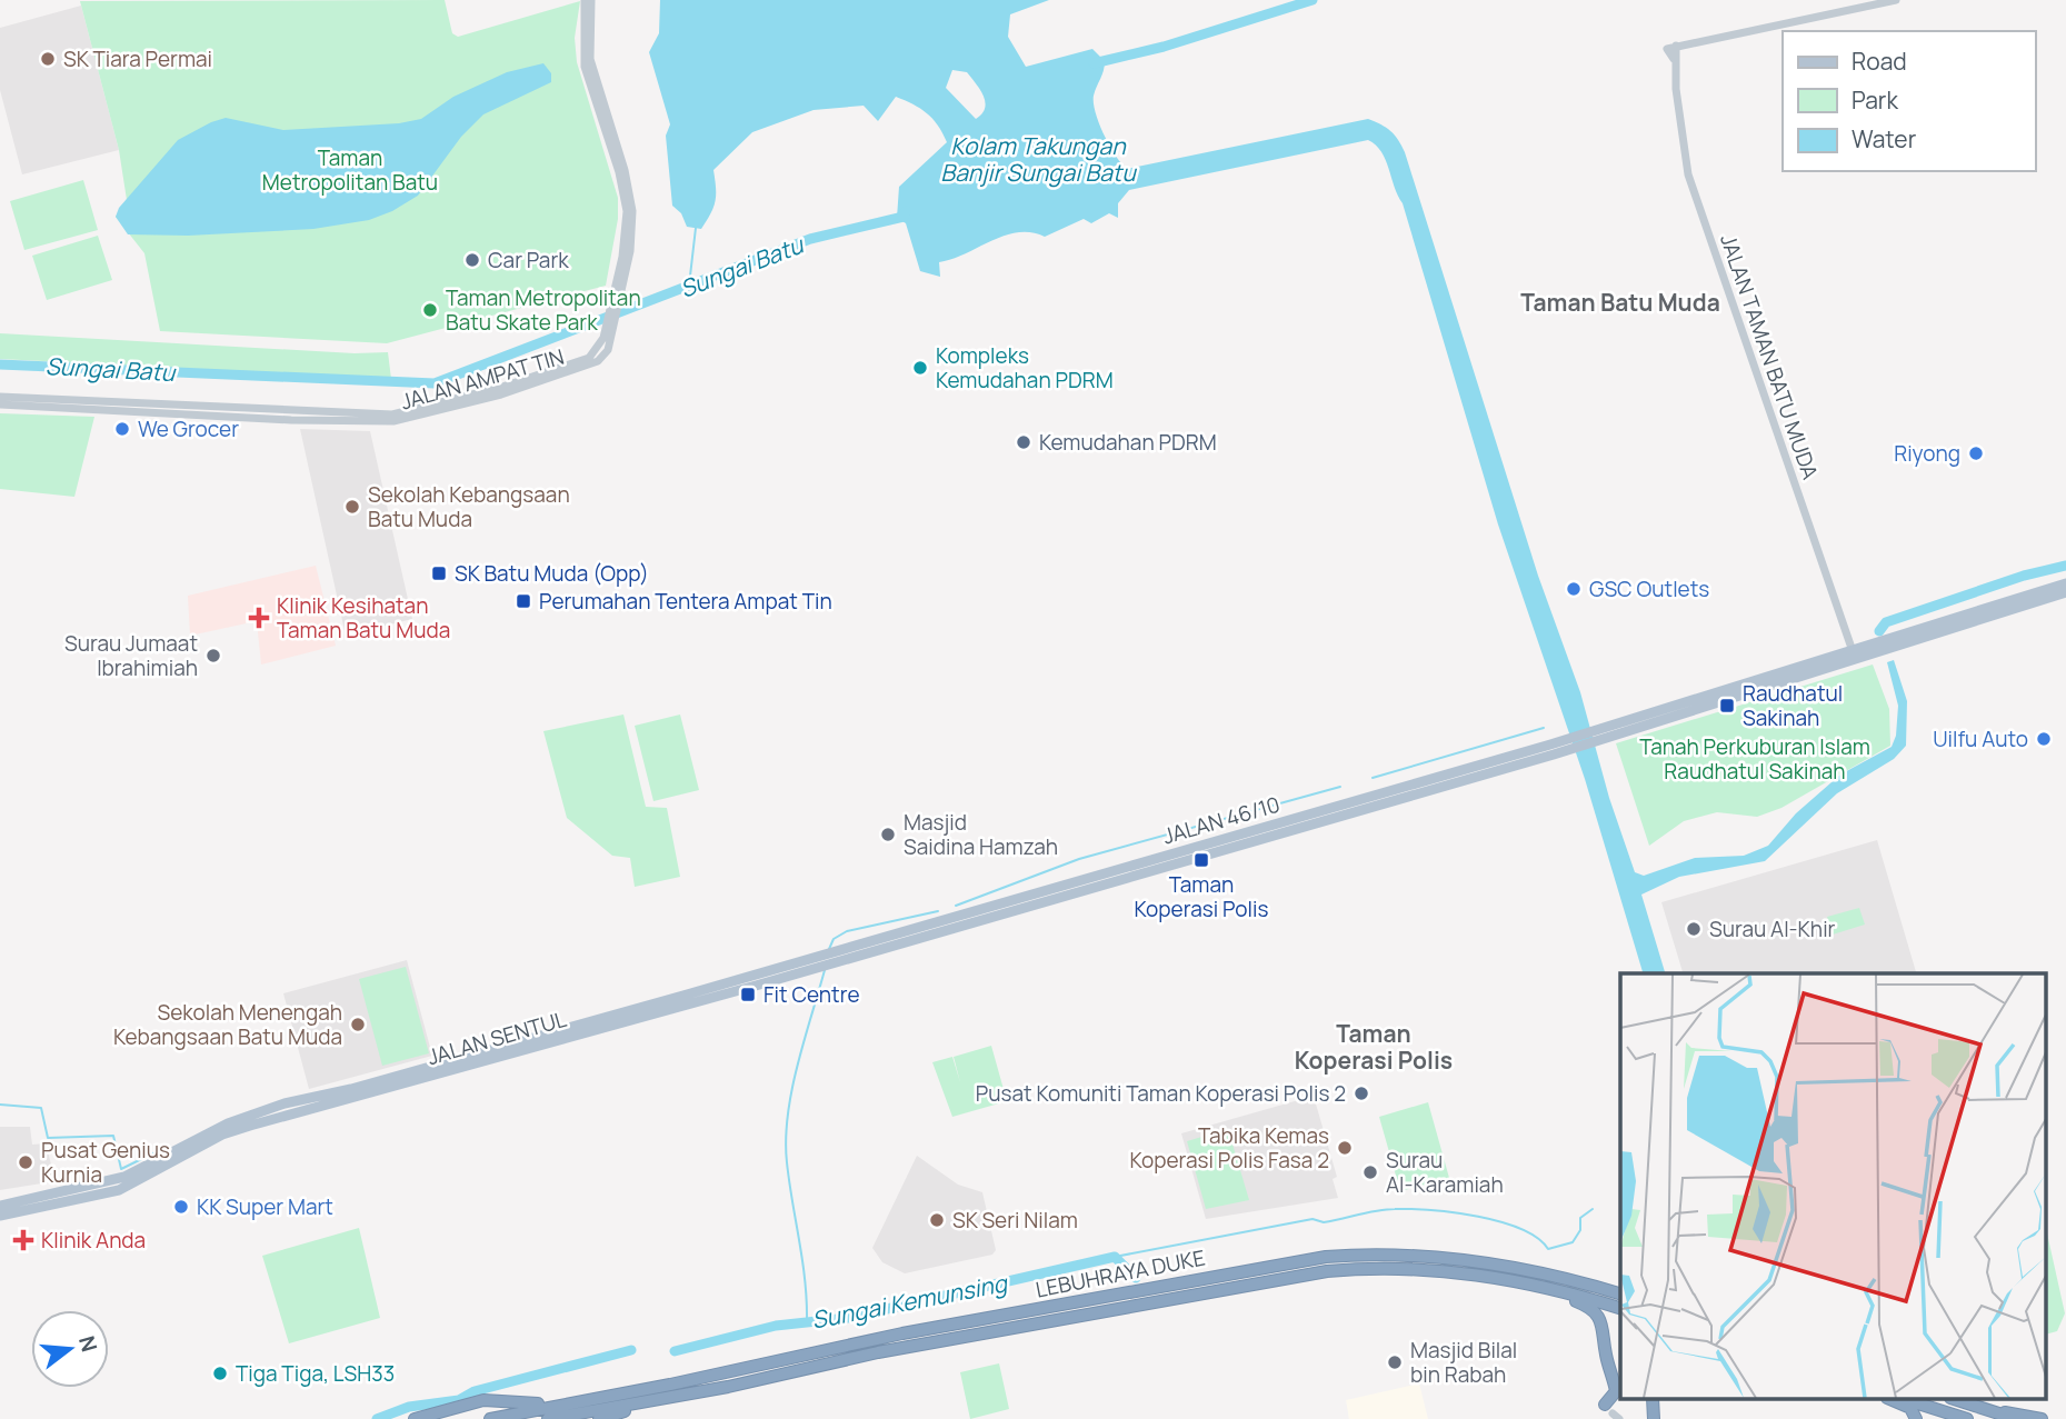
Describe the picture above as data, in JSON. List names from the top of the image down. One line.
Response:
{"streets":{"highway":["LEBUHRAYA DUKE"],"main road":["JALAN 46/10","JALAN SENTUL"],"street":["JALAN TAMAN BATU MUDA","JALAN AMPAT TIN"]},"crossings":[["JALAN TAMAN BATU MUDA","JALAN 46/10"],["JALAN 46/10","JALAN SENTUL"]],"districts":["Taman Batu Muda","Taman Koperasi Polis"],"water":["Kolam Takungan Banjir Sungai Batu","Sungai Batu","Sungai Kemunsing"],"parks":["Taman Metropolitan Batu","Tanah Perkuburan Islam Raudhatul Sakinah"],"places":{"other":["SK Tiara Permai","Car Park","Taman Metropolitan Batu Skate Park","Kompleks Kemudahan PDRM","We Grocer","Kemudahan PDRM","Riyong","Sekolah Kebangsaan Batu Muda","GSC Outlets","Surau Jumaat Ibrahimiah","Uilfu Auto","Masjid Saidina Hamzah","Surau Al-Khir","Sekolah Menengah Kebangsaan Batu Muda","Pusat Komuniti Taman Koperasi Polis 2","Tabika Kemas Koperasi Polis Fasa 2","Pusat Genius Kurnia","Surau Al-Karamiah","KK Super Mart","SK Seri Nilam","Masjid Bilal bin Rabah","Tiga Tiga, LSH33"],"transit":["SK Batu Muda (Opp)","Perumahan Tentera Ampat Tin","Raudhatul Sakinah","Taman Koperasi Polis","Fit Centre"],"health":["Klinik Kesihatan Taman Batu Muda","Klinik Anda"]},"legend":["Road","Park","Water"],"north":"right"}
